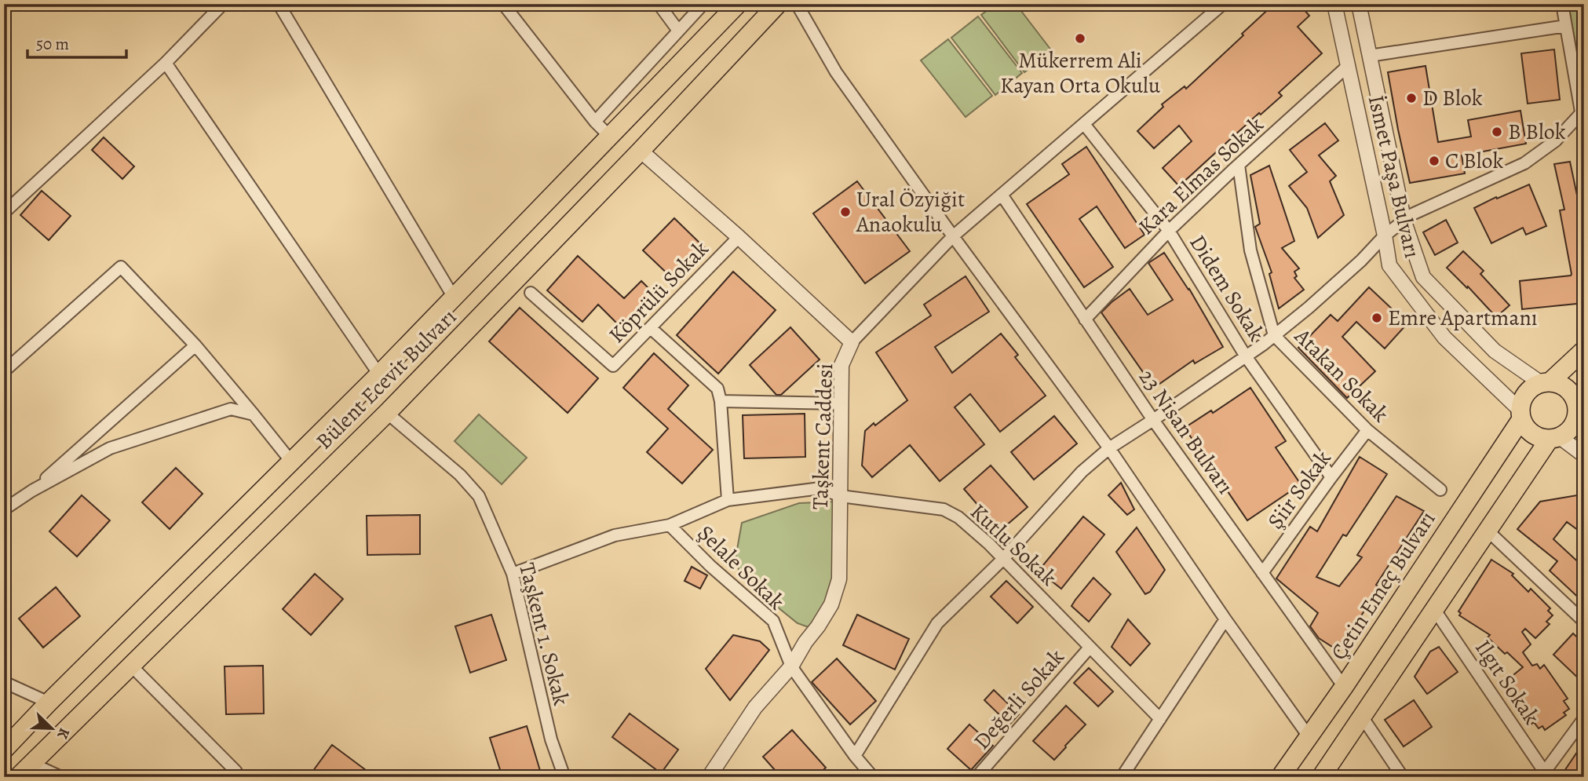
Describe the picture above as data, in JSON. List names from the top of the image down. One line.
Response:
{"streets":{"main road":["Bülent Ecevit Bulvarı","Çetin Emeç Bulvarı"],"street":["Kara Elmas Sokak","İsmet Paşa Bulvarı","Didem Sokak","Köprülü Sokak","Atakan Sokak","23 Nisan Bulvarı","Taşkent Caddesi","Şiir Sokak","Kutlu Sokak","Şelale Sokak","Taşkent 1. Sokak","Ilgıt Sokak","Değerli Sokak"]},"crossings":[["Kara Elmas Sokak","İsmet Paşa Bulvarı"],["Kara Elmas Sokak","Didem Sokak"],["Kara Elmas Sokak","Atakan Sokak"],["Kara Elmas Sokak","23 Nisan Bulvarı"],["İsmet Paşa Bulvarı","Çetin Emeç Bulvarı"],["Didem Sokak","Şiir Sokak"],["Köprülü Sokak","Taşkent Caddesi"],["Atakan Sokak","Şiir Sokak"],["Bülent Ecevit Bulvarı","Taşkent Caddesi"],["Bülent Ecevit Bulvarı","Taşkent 1. Sokak"],["23 Nisan Bulvarı","Şiir Sokak"],["23 Nisan Bulvarı","Çetin Emeç Bulvarı"],["Taşkent Caddesi","Kutlu Sokak"],["Taşkent Caddesi","Şelale Sokak"],["Kutlu Sokak","Şelale Sokak"],["Kutlu Sokak","Taşkent 1. Sokak"],["Kutlu Sokak","Değerli Sokak"]],"places":["Mükerrem Ali Kayan Orta Okulu","D Blok","B Blok","C Blok","Ural Özyiğit Anaokulu","Emre Apartmanı"],"scale_bar":"50 m","north":"bottom right"}
